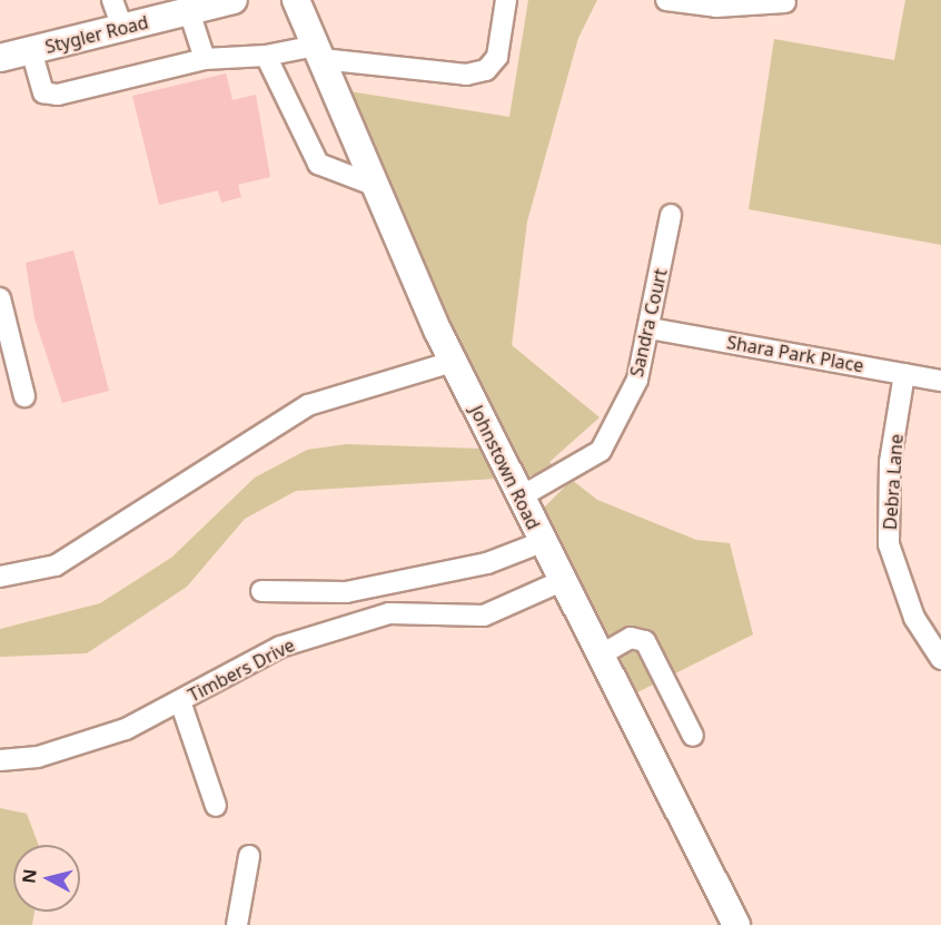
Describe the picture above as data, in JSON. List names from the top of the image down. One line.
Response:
{"streets":{"main road":["Stygler Road","Johnstown Road"],"street":["Sandra Court","Shara Park Place","Debra Lane","Timbers Drive"]},"crossings":[["Sandra Court","Shara Park Place"],["Sandra Court","Johnstown Road"],["Shara Park Place","Debra Lane"],["Johnstown Road","Timbers Drive"]],"north":"left"}
